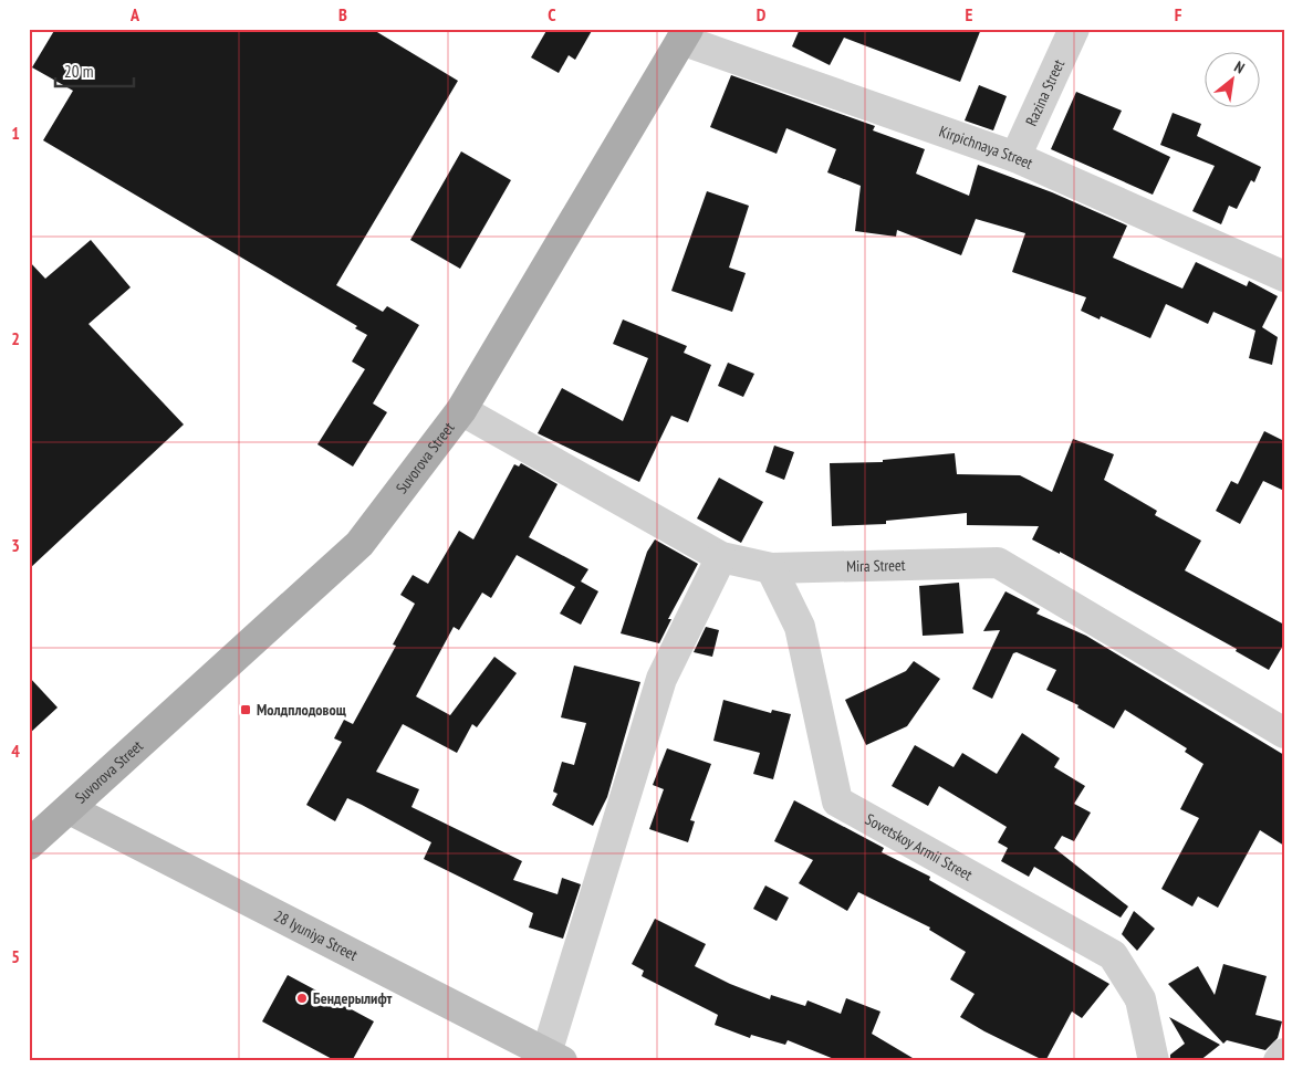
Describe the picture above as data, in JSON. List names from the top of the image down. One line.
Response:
{"streets":{"main road":["Suvorova Street","28 Iyuniya Street"],"street":["Razina Street","Kirpichnaya Street","Mira Street","Sovetskoy Armii Street"]},"crossings":[["Razina Street","Kirpichnaya Street"],["Kirpichnaya Street","Suvorova Street"],["Suvorova Street","Mira Street"],["Suvorova Street","28 Iyuniya Street"],["Mira Street","Sovetskoy Armii Street"]],"places":{"transit":["Молдплодовощ"],"other":["Бендерылифт"]},"scale_bar":"20 m","north":"top right","grid":{"columns":["A","B","C","D","E","F"],"rows":["1","2","3","4","5"]}}
